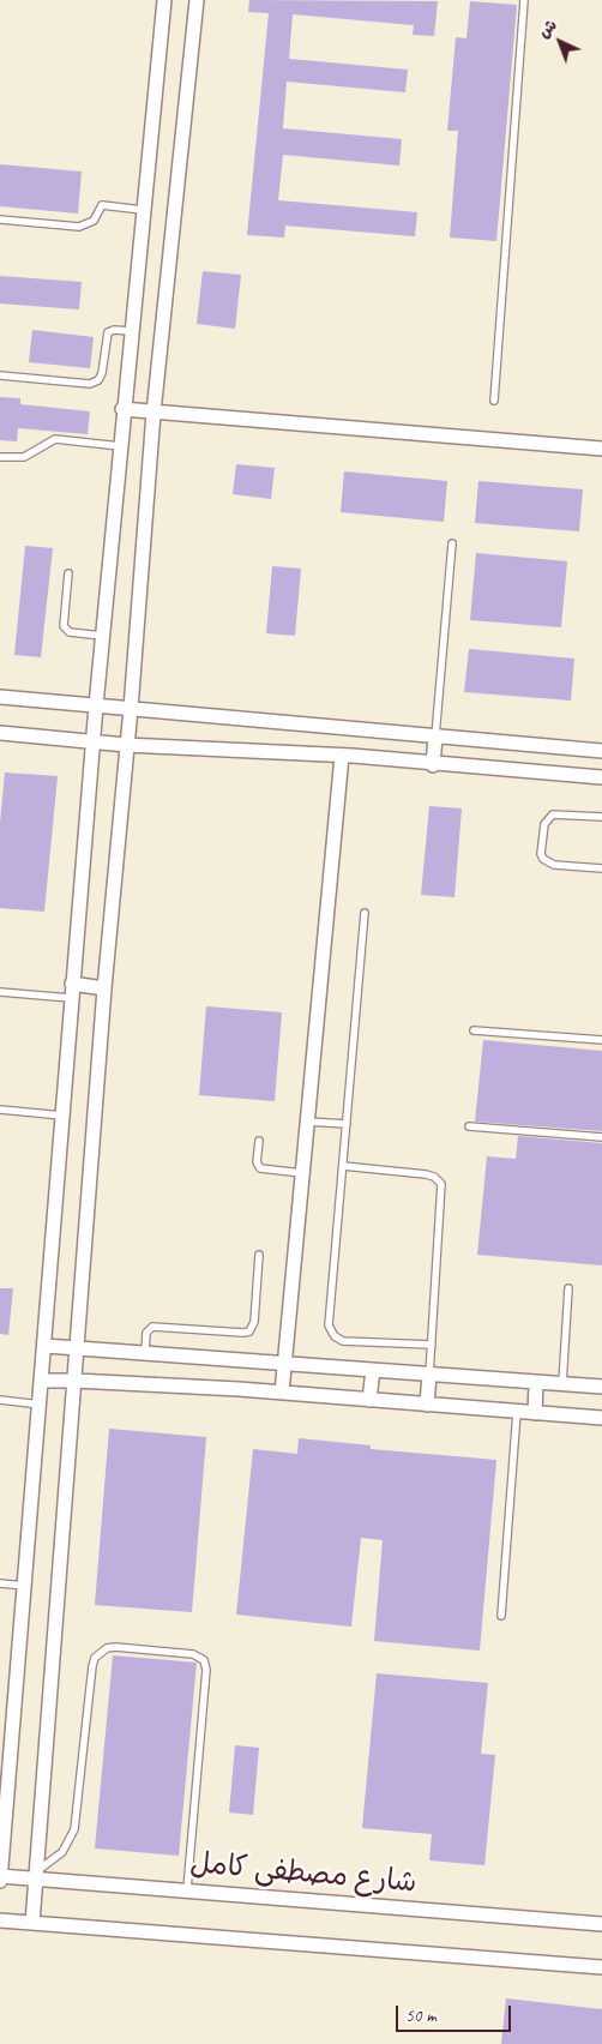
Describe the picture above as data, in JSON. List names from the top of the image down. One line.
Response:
{"streets":{"street":["شارع مصطفى كامل"]},"scale_bar":"50 m","north":"top left"}
